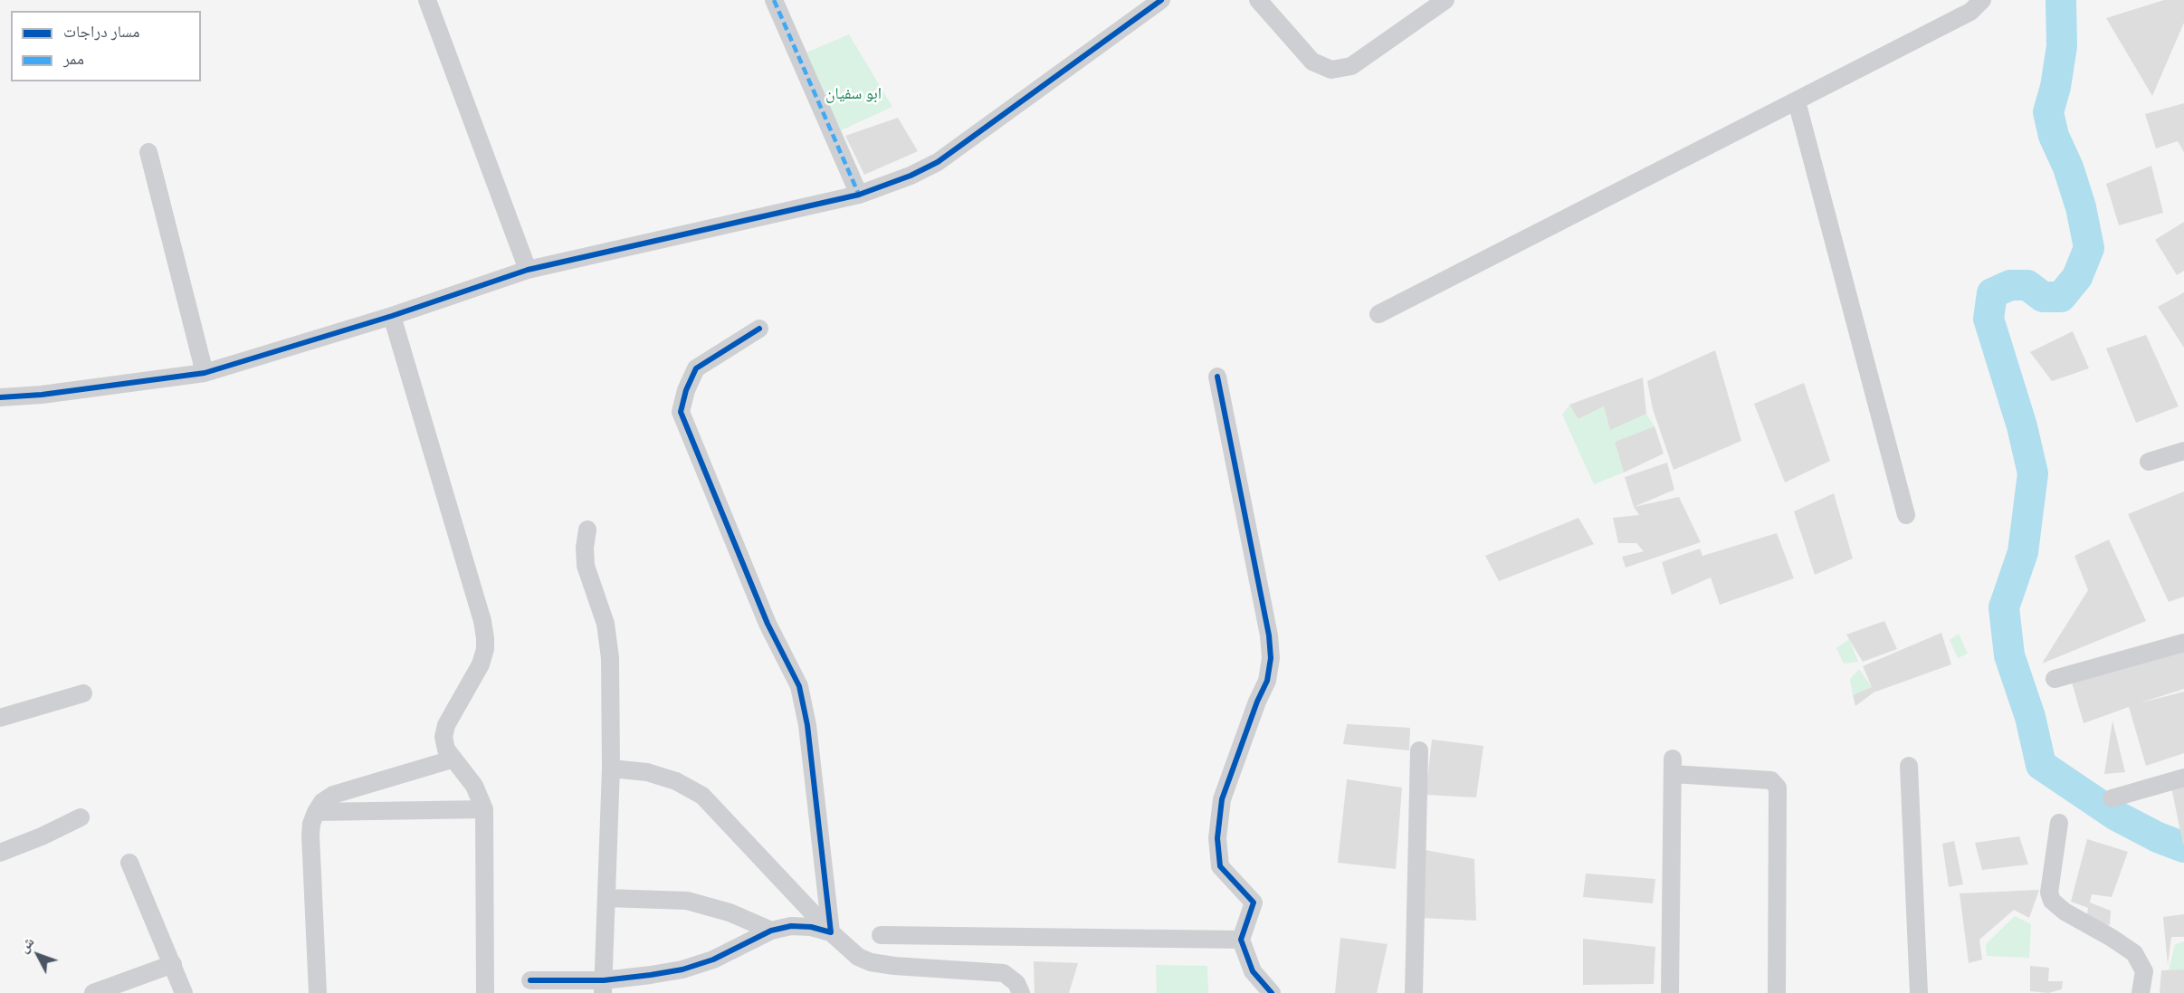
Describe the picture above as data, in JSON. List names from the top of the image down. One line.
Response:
{"parks":["ابو سفيان"],"legend":["مسار دراجات","ممر"],"north":"top left"}
